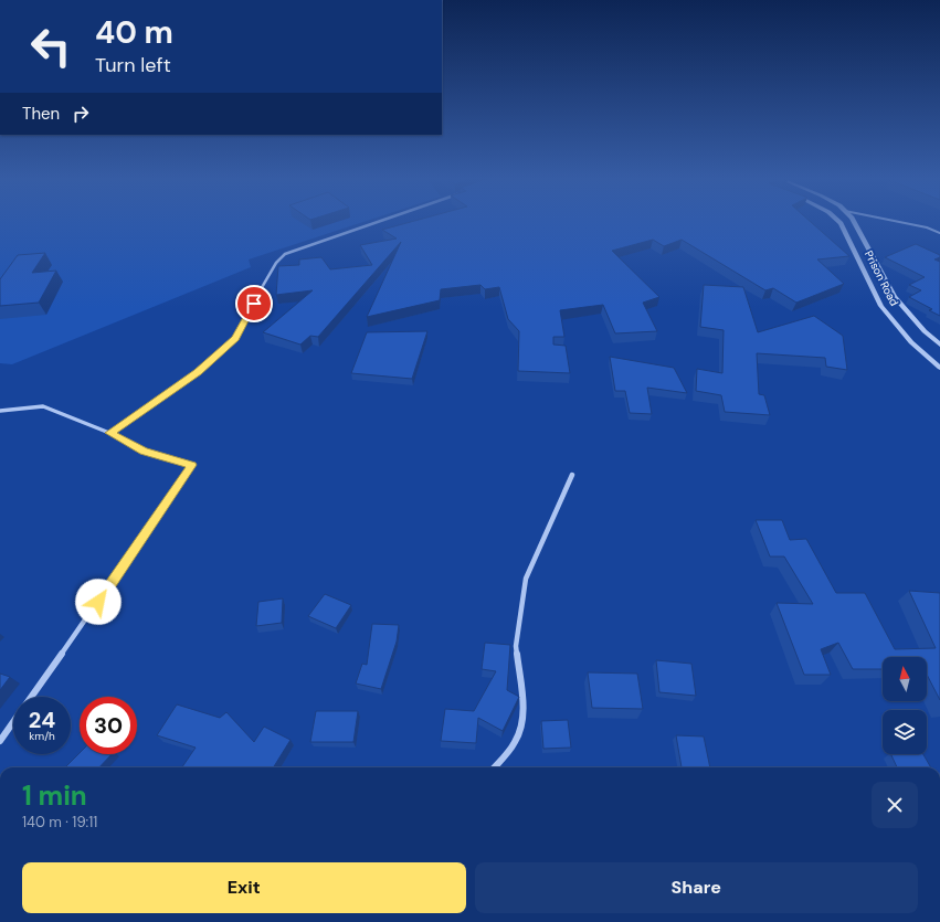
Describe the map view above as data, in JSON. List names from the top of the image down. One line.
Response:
{"streets":{"street":["Prison Road"]},"north":"top","page":{"turn":["40 m","Turn left"],"then":"Then","speed":"24 km/h","limit":"30","heading":["1 min","140 m · 19:11"],"buttons":["Exit","Share"]}}
